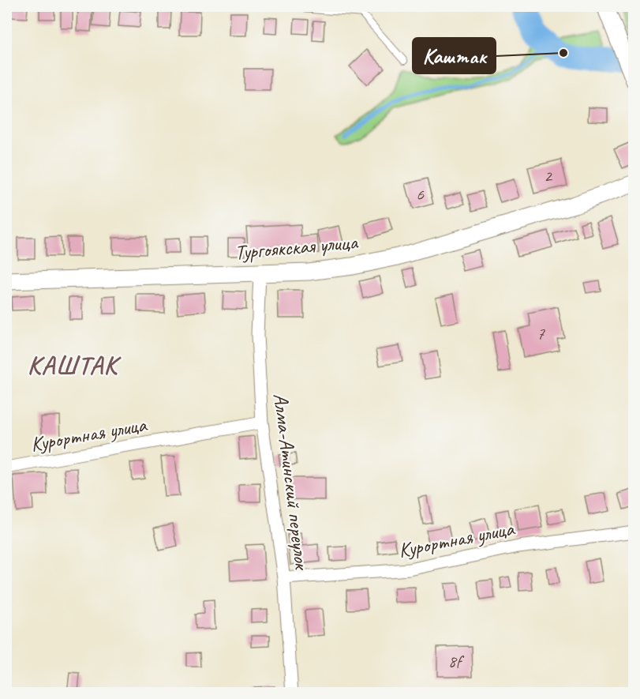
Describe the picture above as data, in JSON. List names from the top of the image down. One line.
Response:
{"streets":{"main road":["Тургоякская улица"],"street":["Курортная улица","Алма-Атинский переулок"]},"crossings":[["Тургоякская улица","Алма-Атинский переулок"],["Курортная улица","Алма-Атинский переулок"]],"districts":["КАШТАК"],"places":["Каштак"],"house_numbers":["2","6","7","8f"]}
